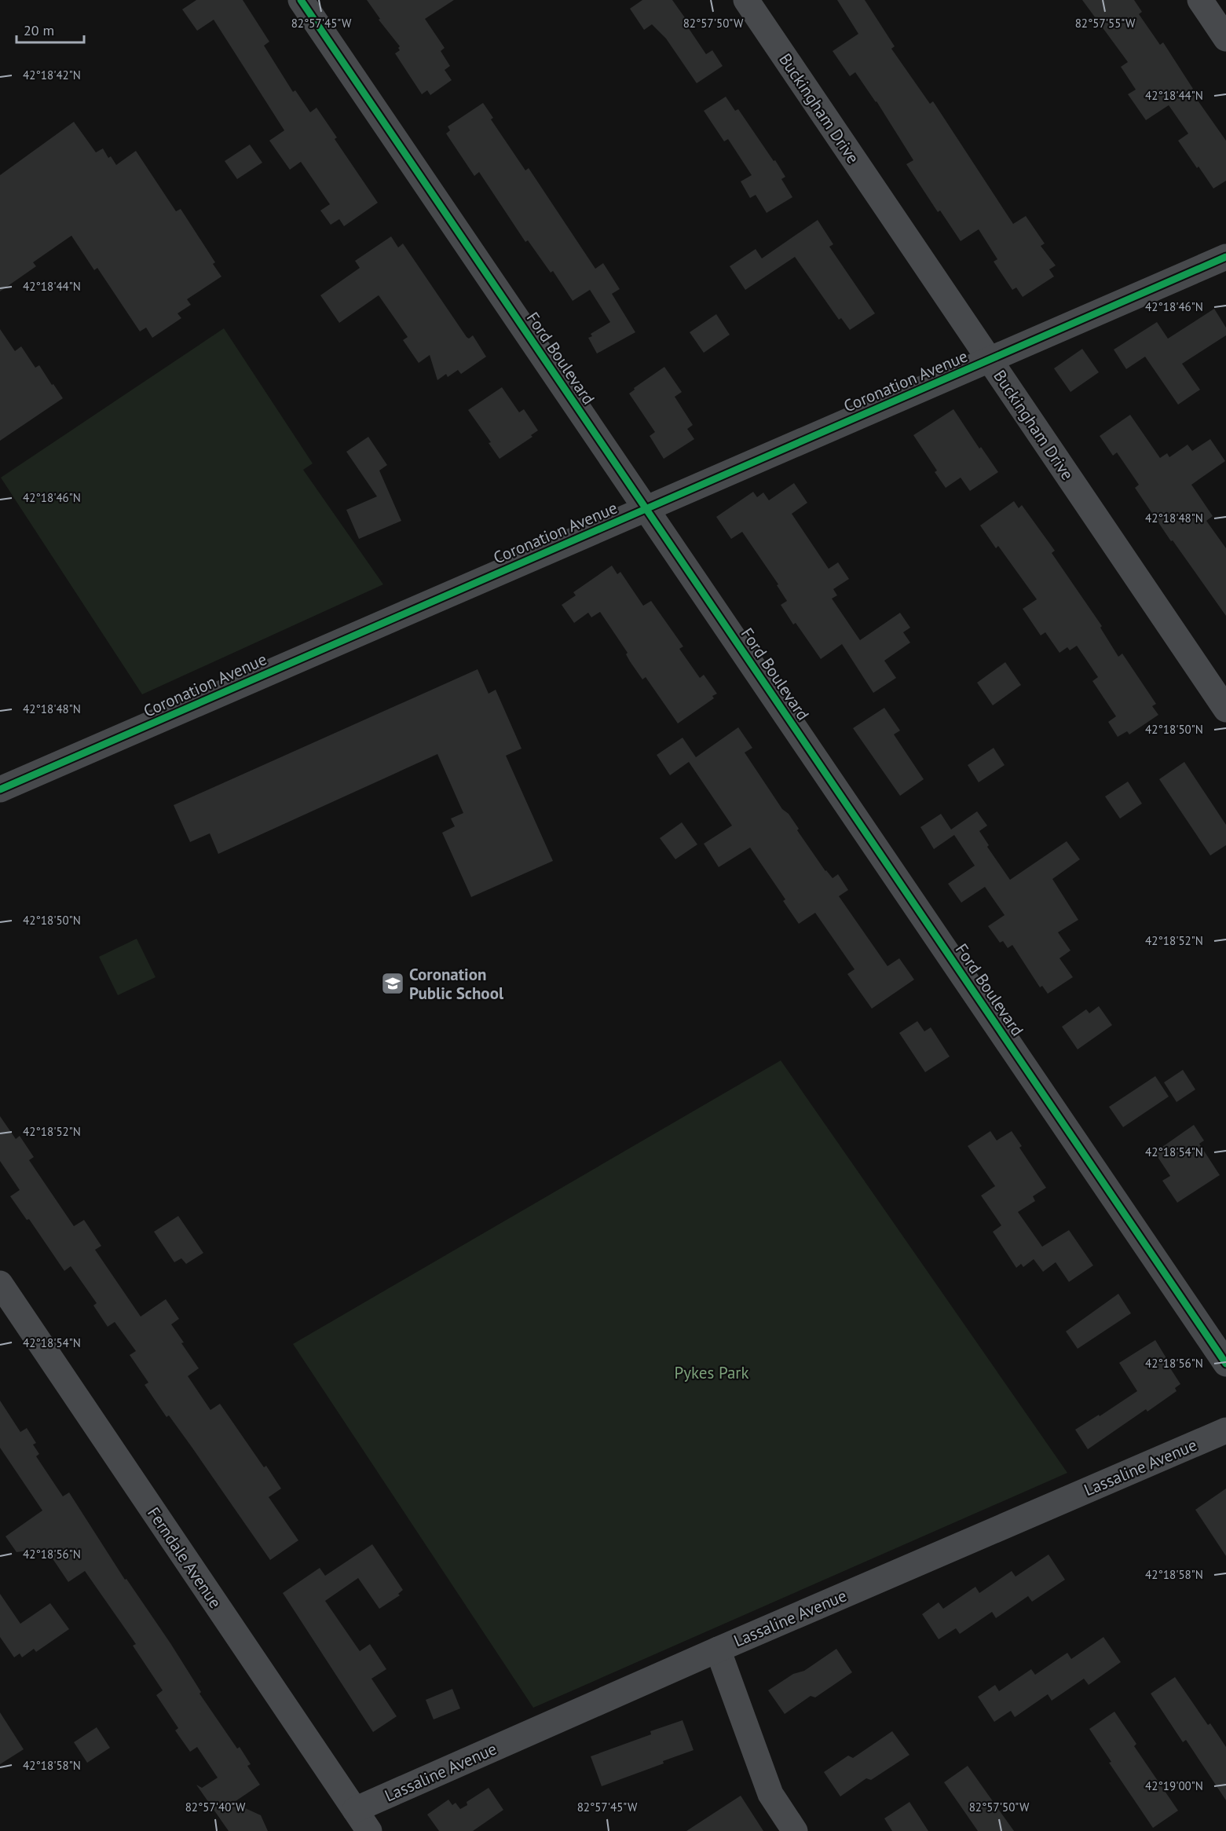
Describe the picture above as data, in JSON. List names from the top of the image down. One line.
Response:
{"streets":{"street":["Buckingham Drive","Ford Boulevard","Coronation Avenue","Lassaline Avenue","Ferndale Avenue"]},"crossings":[["Buckingham Drive","Coronation Avenue"],["Ford Boulevard","Coronation Avenue"],["Lassaline Avenue","Ferndale Avenue"]],"parks":["Pykes Park"],"places":{"school or university":["Coronation Public School"]},"scale_bar":"20 m","coordinates":["82°57'45\"W","82°57'50\"W","82°57'55\"W","42°18'42\"N","42°18'44\"N","42°18'46\"N","42°18'48\"N","42°18'50\"N","42°18'52\"N","42°18'54\"N","42°18'56\"N","42°18'58\"N","42°19'00\"N","82°57'40\"W"]}
